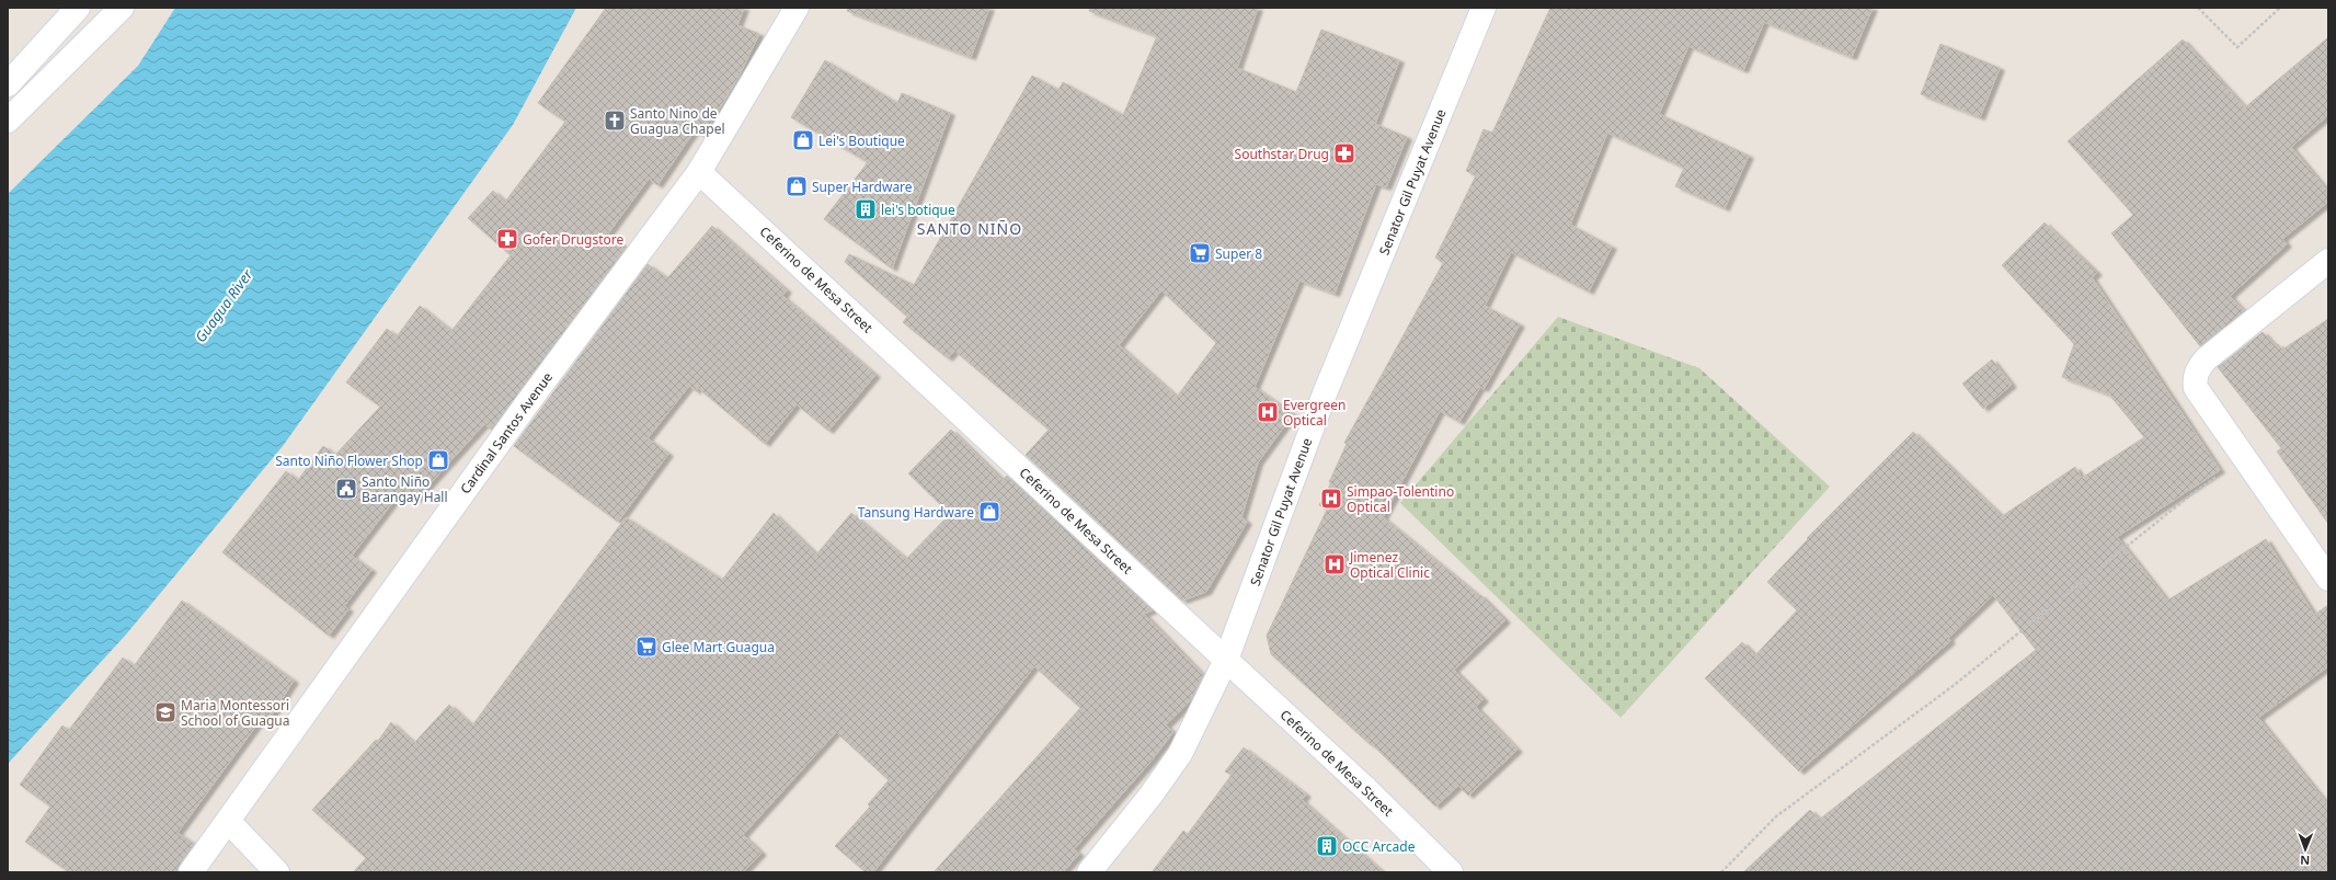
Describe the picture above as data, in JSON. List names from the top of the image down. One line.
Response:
{"streets":{"street":["Senator Gil Puyat Avenue","Ceferino de Mesa Street","Cardinal Santos Avenue"]},"crossings":[["Senator Gil Puyat Avenue","Ceferino de Mesa Street"],["Ceferino de Mesa Street","Cardinal Santos Avenue"]],"districts":["SANTO NIÑO"],"water":["Guagua River"],"places":{"church":["Santo Nino de Guagua Chapel"],"shop":["Lei's Boutique","Super Hardware","Santo Niño Flower Shop","Tansung Hardware"],"pharmacy":["Southstar Drug","Gofer Drugstore"],"building":["lei's botique","OCC Arcade"],"supermarket":["Super 8","Glee Mart Guagua"],"hospital":["Evergreen Optical","Simpao-Tolentino Optical","Jimenez Optical Clinic"],"public building":["Santo Niño Barangay Hall"],"school or university":["Maria Montessori School of Guagua"]},"north":"bottom"}
